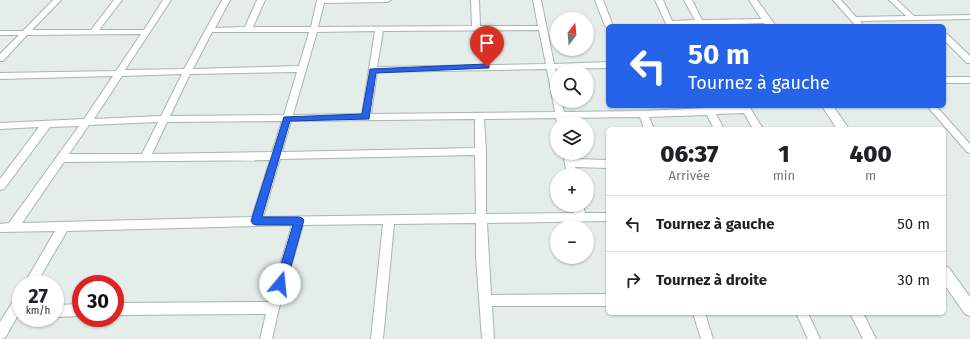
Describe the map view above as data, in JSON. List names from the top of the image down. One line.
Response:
{"north":"top","page":{"map_buttons":["+","−"],"turn":["50 m","Tournez à gauche"],"eta":["06:37","Arrivée","1","min","400","m"],"list":[{"name":"Tournez à gauche","value":"50 m"},{"name":"Tournez à droite","value":"30 m"}],"speed":"27 km/h","limit":"30"}}
